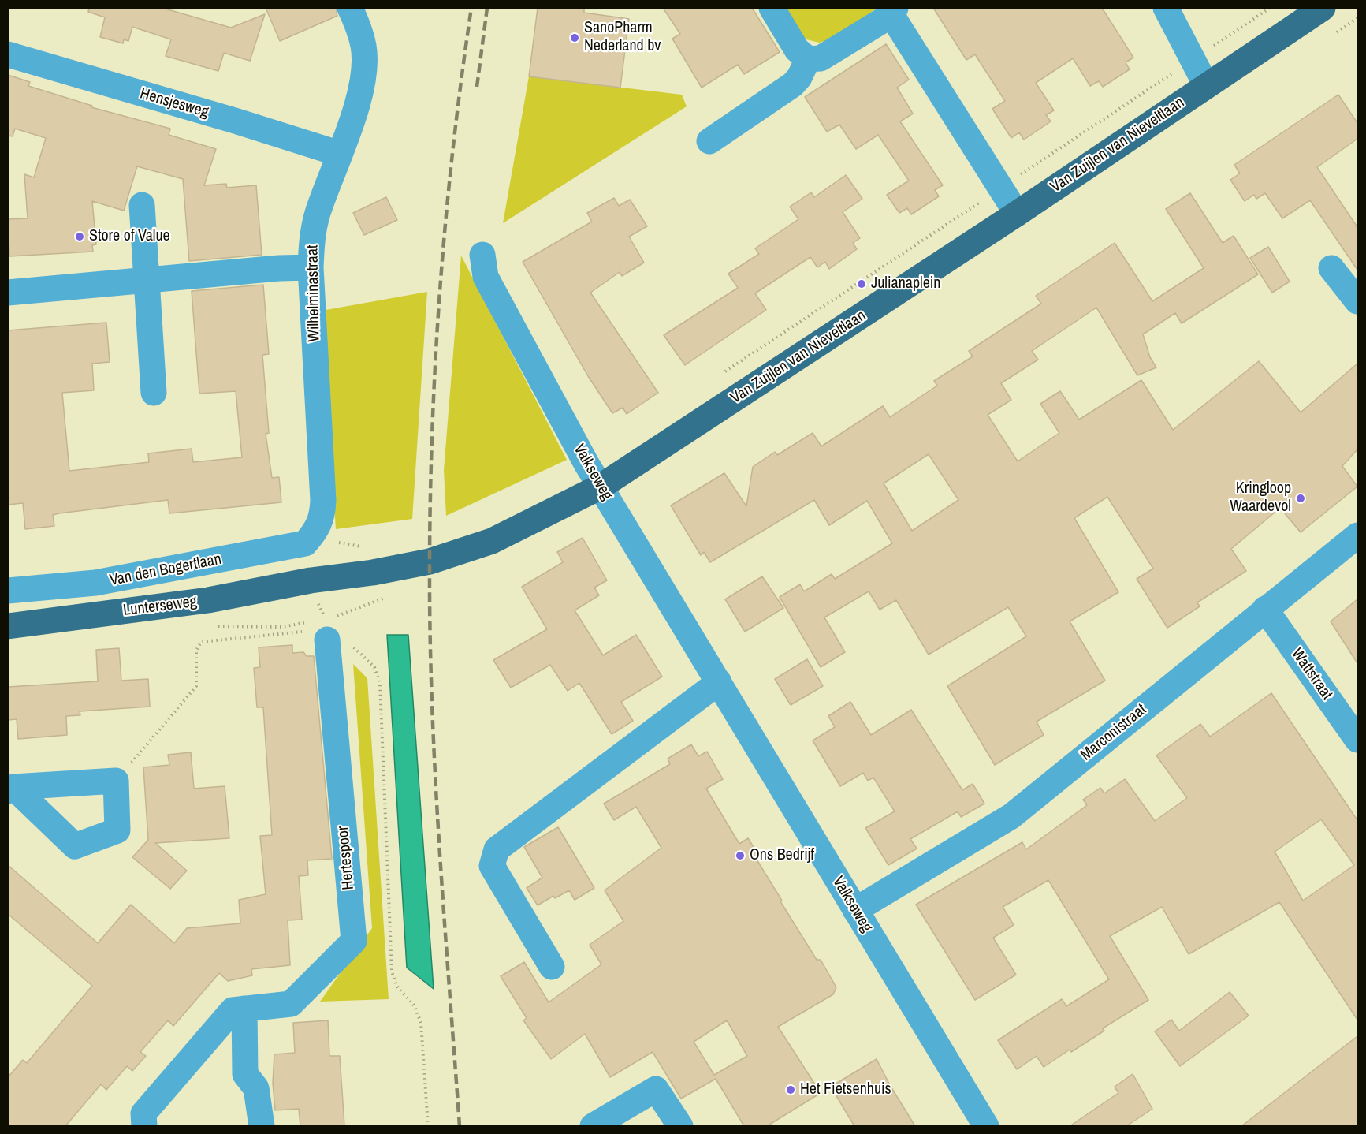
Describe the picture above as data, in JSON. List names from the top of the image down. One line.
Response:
{"streets":{"main road":["Van Zuijlen van Nieveltlaan","Lunterseweg"],"street":["Hensjesweg","Wilhelminastraat","Valkseweg","Van den Bogertlaan","Wattstraat","Marconistraat","Hertespoor"]},"crossings":[["Hensjesweg","Wilhelminastraat"],["Van Zuijlen van Nieveltlaan","Valkseweg"],["Van Zuijlen van Nieveltlaan","Lunterseweg"],["Wilhelminastraat","Van den Bogertlaan"],["Valkseweg","Marconistraat"],["Wattstraat","Marconistraat"]],"places":["SanoPharm Nederland bv","Store of Value","Julianaplein","Kringloop Waardevol","Ons Bedrijf","Het Fietsenhuis"]}
